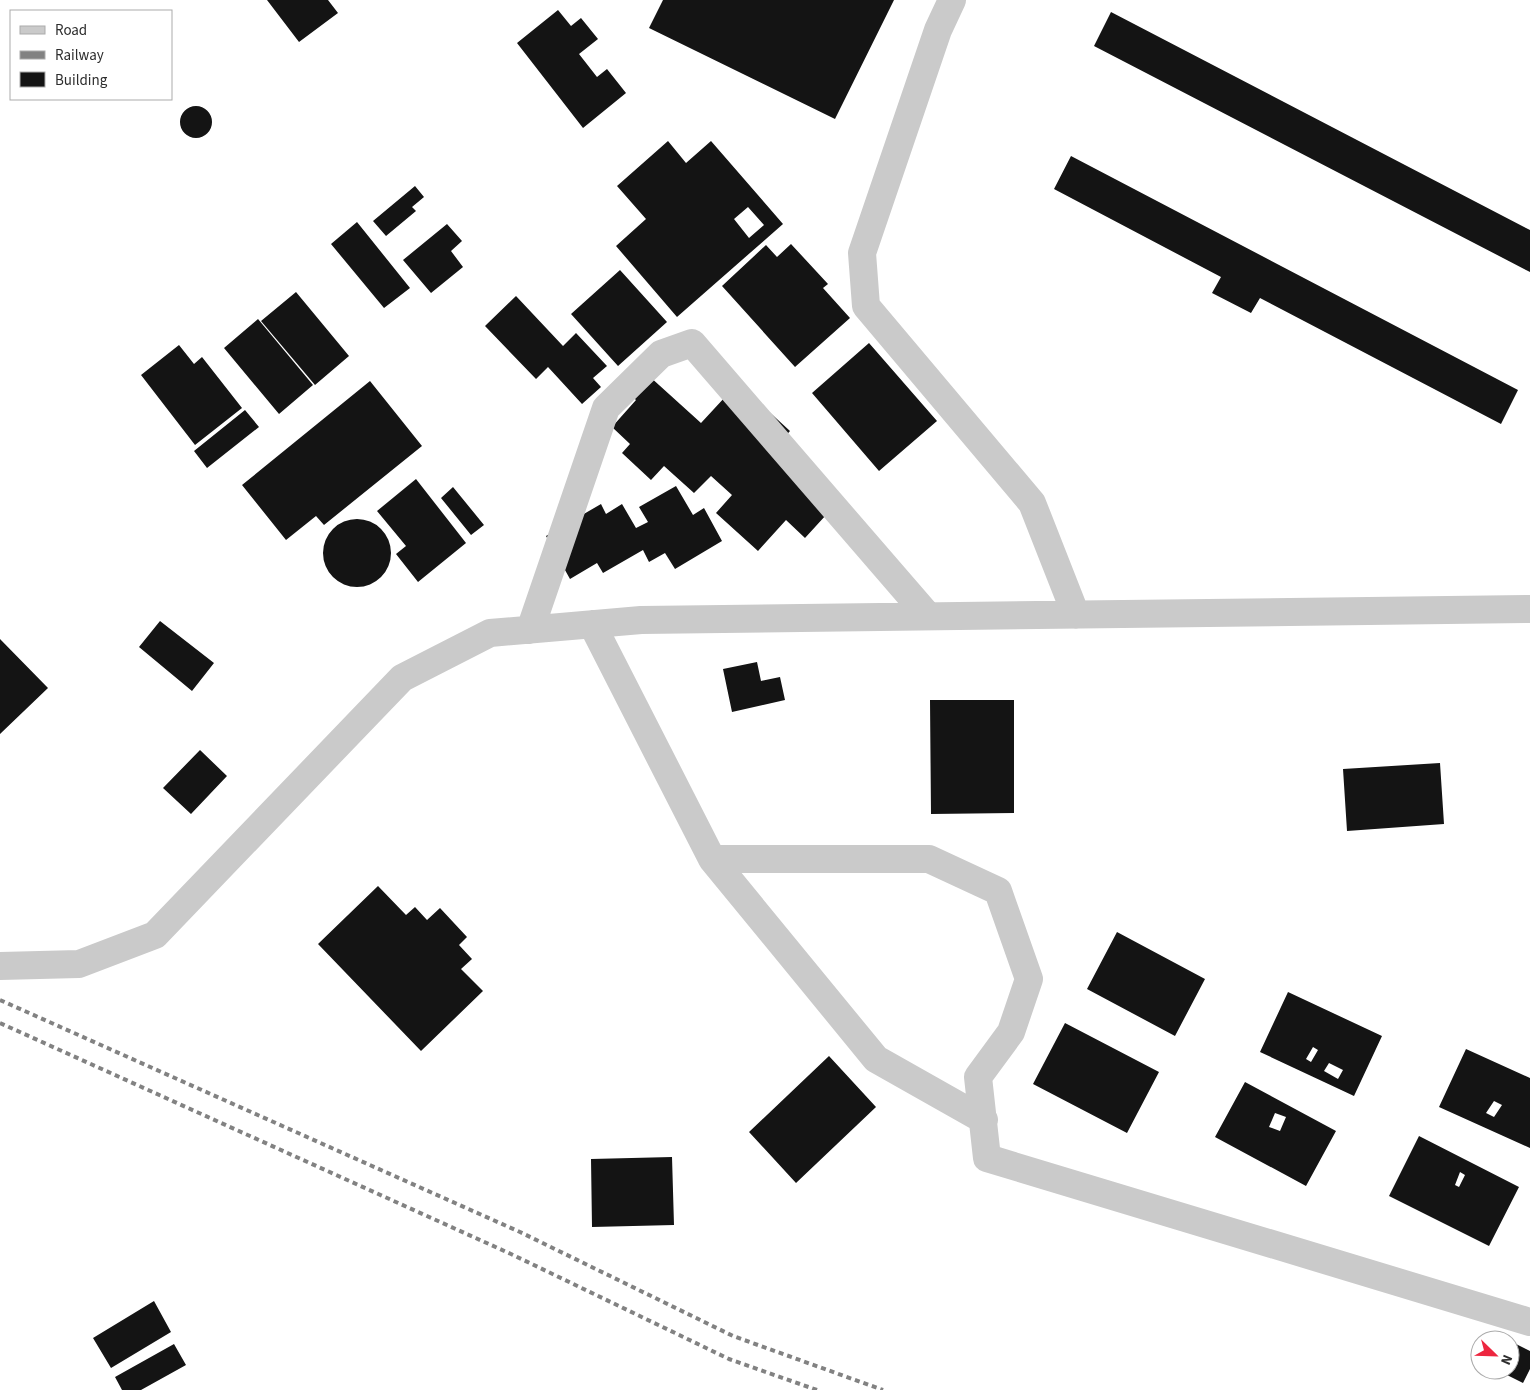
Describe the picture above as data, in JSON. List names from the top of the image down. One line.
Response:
{"legend":["Road","Railway","Building"],"north":"bottom right"}
